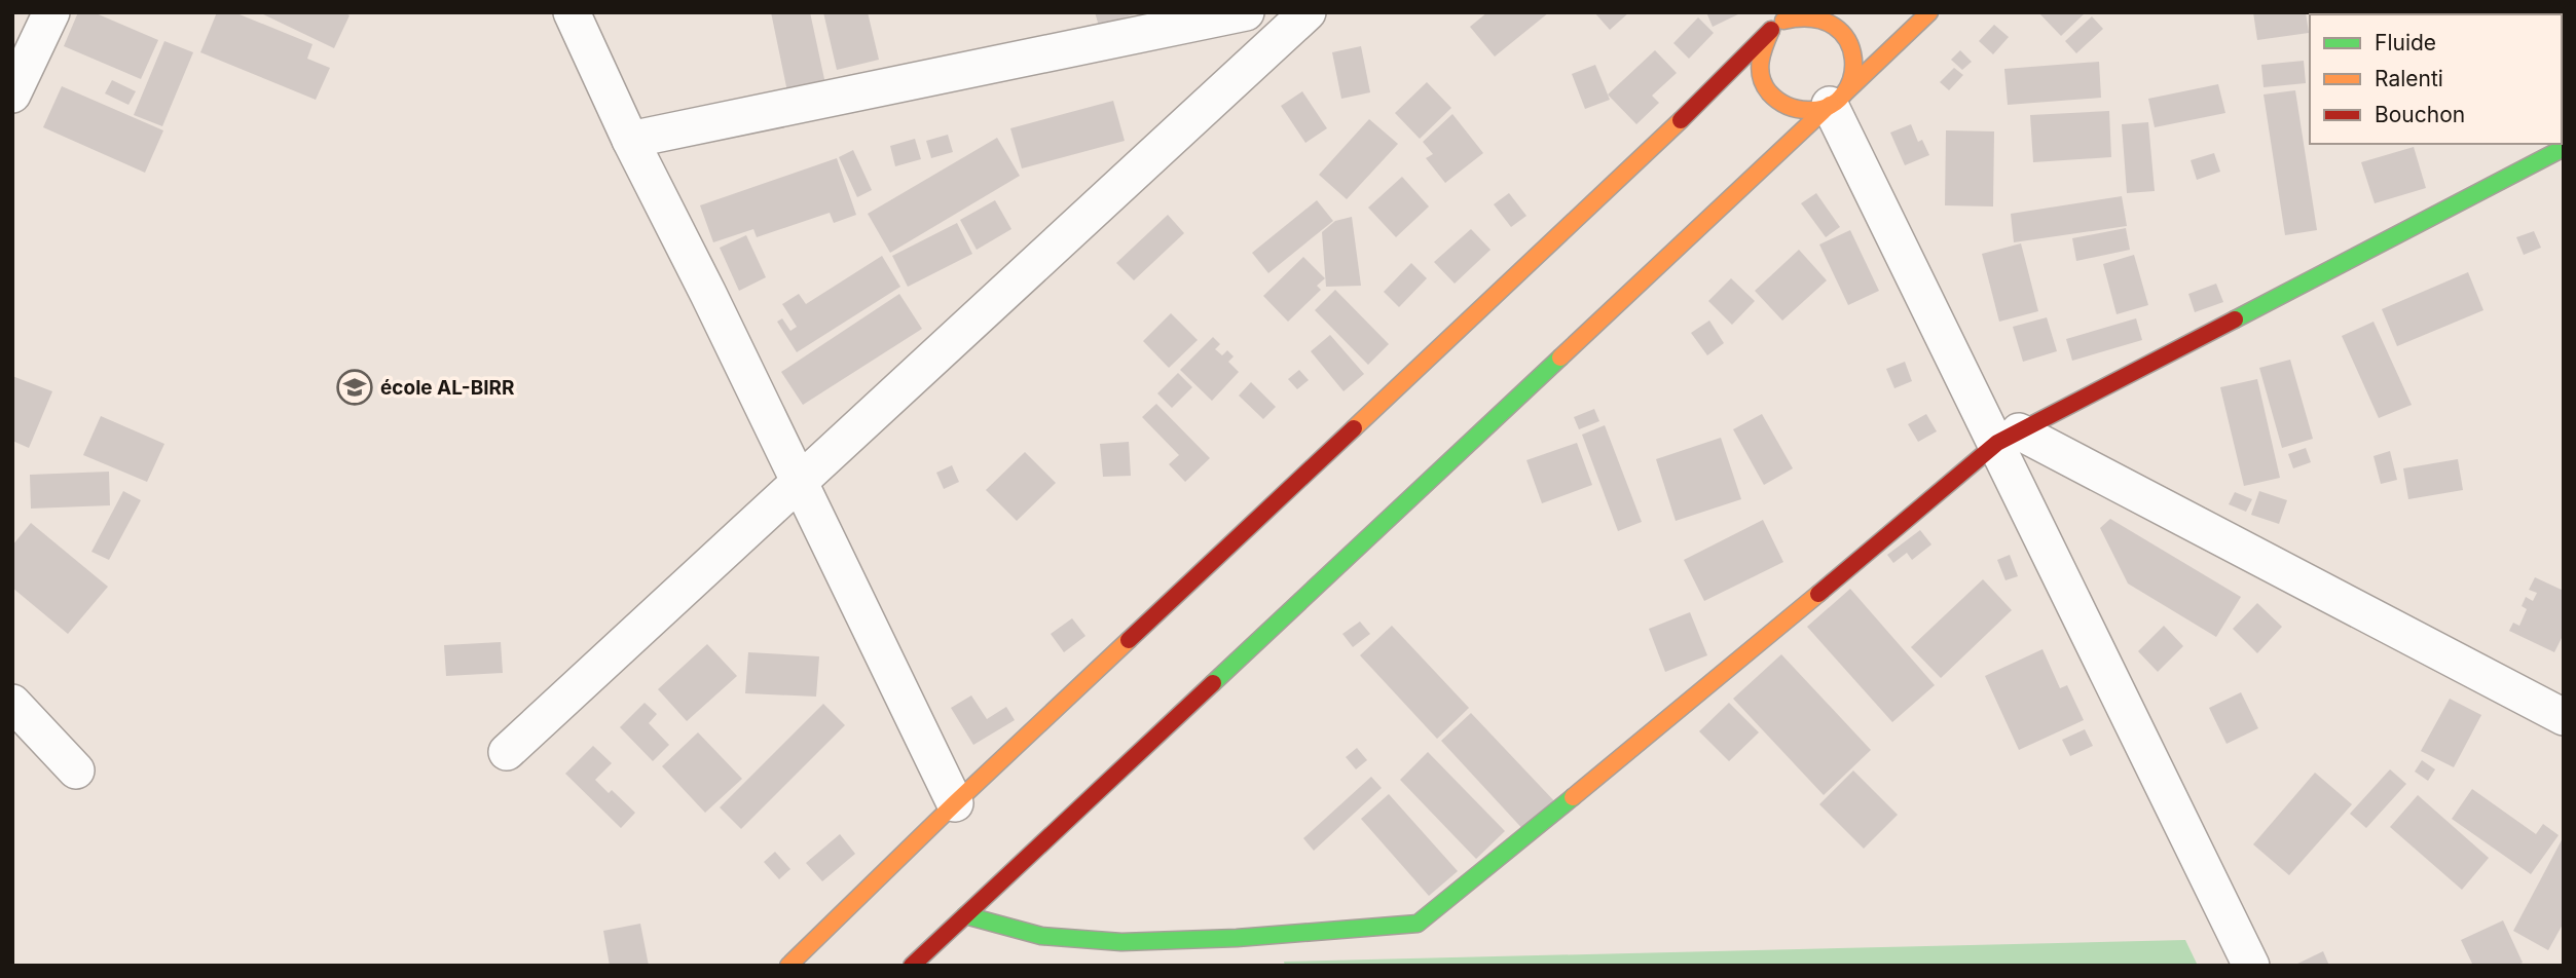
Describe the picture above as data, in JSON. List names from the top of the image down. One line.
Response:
{"places":{"school or university":["école AL-BIRR"]},"legend":["Fluide","Ralenti","Bouchon"]}
